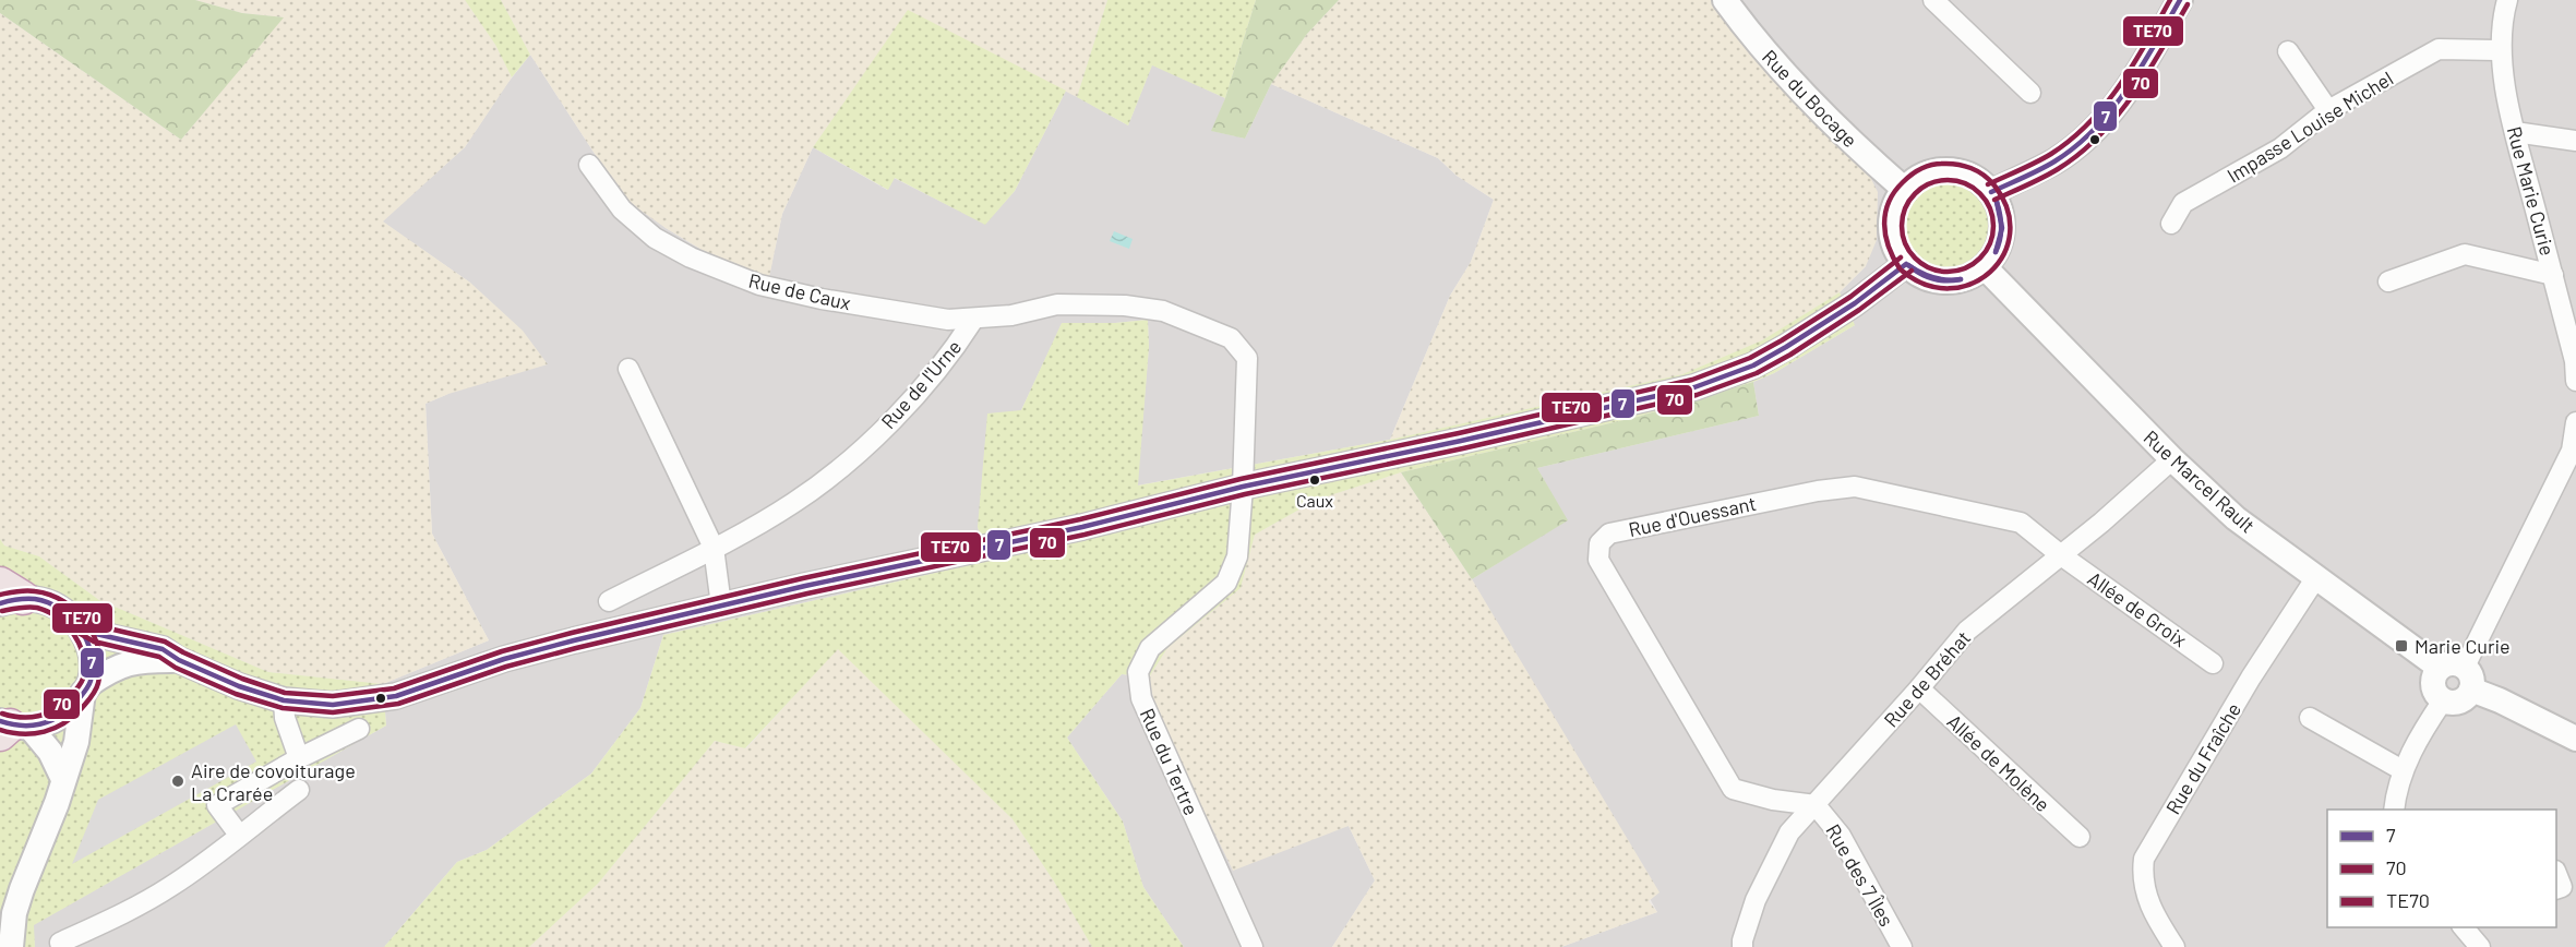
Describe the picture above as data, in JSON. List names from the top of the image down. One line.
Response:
{"streets":{"street":["Rue du Bocage","Impasse Louise Michel","Rue Marie Curie","Rue de Caux","Rue de l'Urne","Rue Marcel Rault","Rue d'Ouessant","Allée de Groix","Rue de Bréhat","Rue du Fraîche","Rue du Tertre","Allée de Molène","Rue des 7 Îles"]},"crossings":[["Rue du Bocage","Rue Marcel Rault"],["Impasse Louise Michel","Rue Marie Curie"],["Rue de Caux","Rue de l'Urne"],["Rue de l'Urne","Rue du Tertre"],["Rue Marcel Rault","Rue de Bréhat"],["Rue Marcel Rault","Rue du Fraîche"],["Rue d'Ouessant","Allée de Groix"],["Rue d'Ouessant","Rue de Bréhat"],["Rue d'Ouessant","Rue des 7 Îles"],["Allée de Groix","Rue de Bréhat"],["Rue de Bréhat","Allée de Molène"],["Rue de Bréhat","Rue des 7 Îles"]],"places":{"other":["Caux","Aire de covoiturage La Crarée"],"transit":["Marie Curie"]},"lines":["transit line 7","transit line TE70","transit line 70"],"legend":["7","70","TE70"]}
